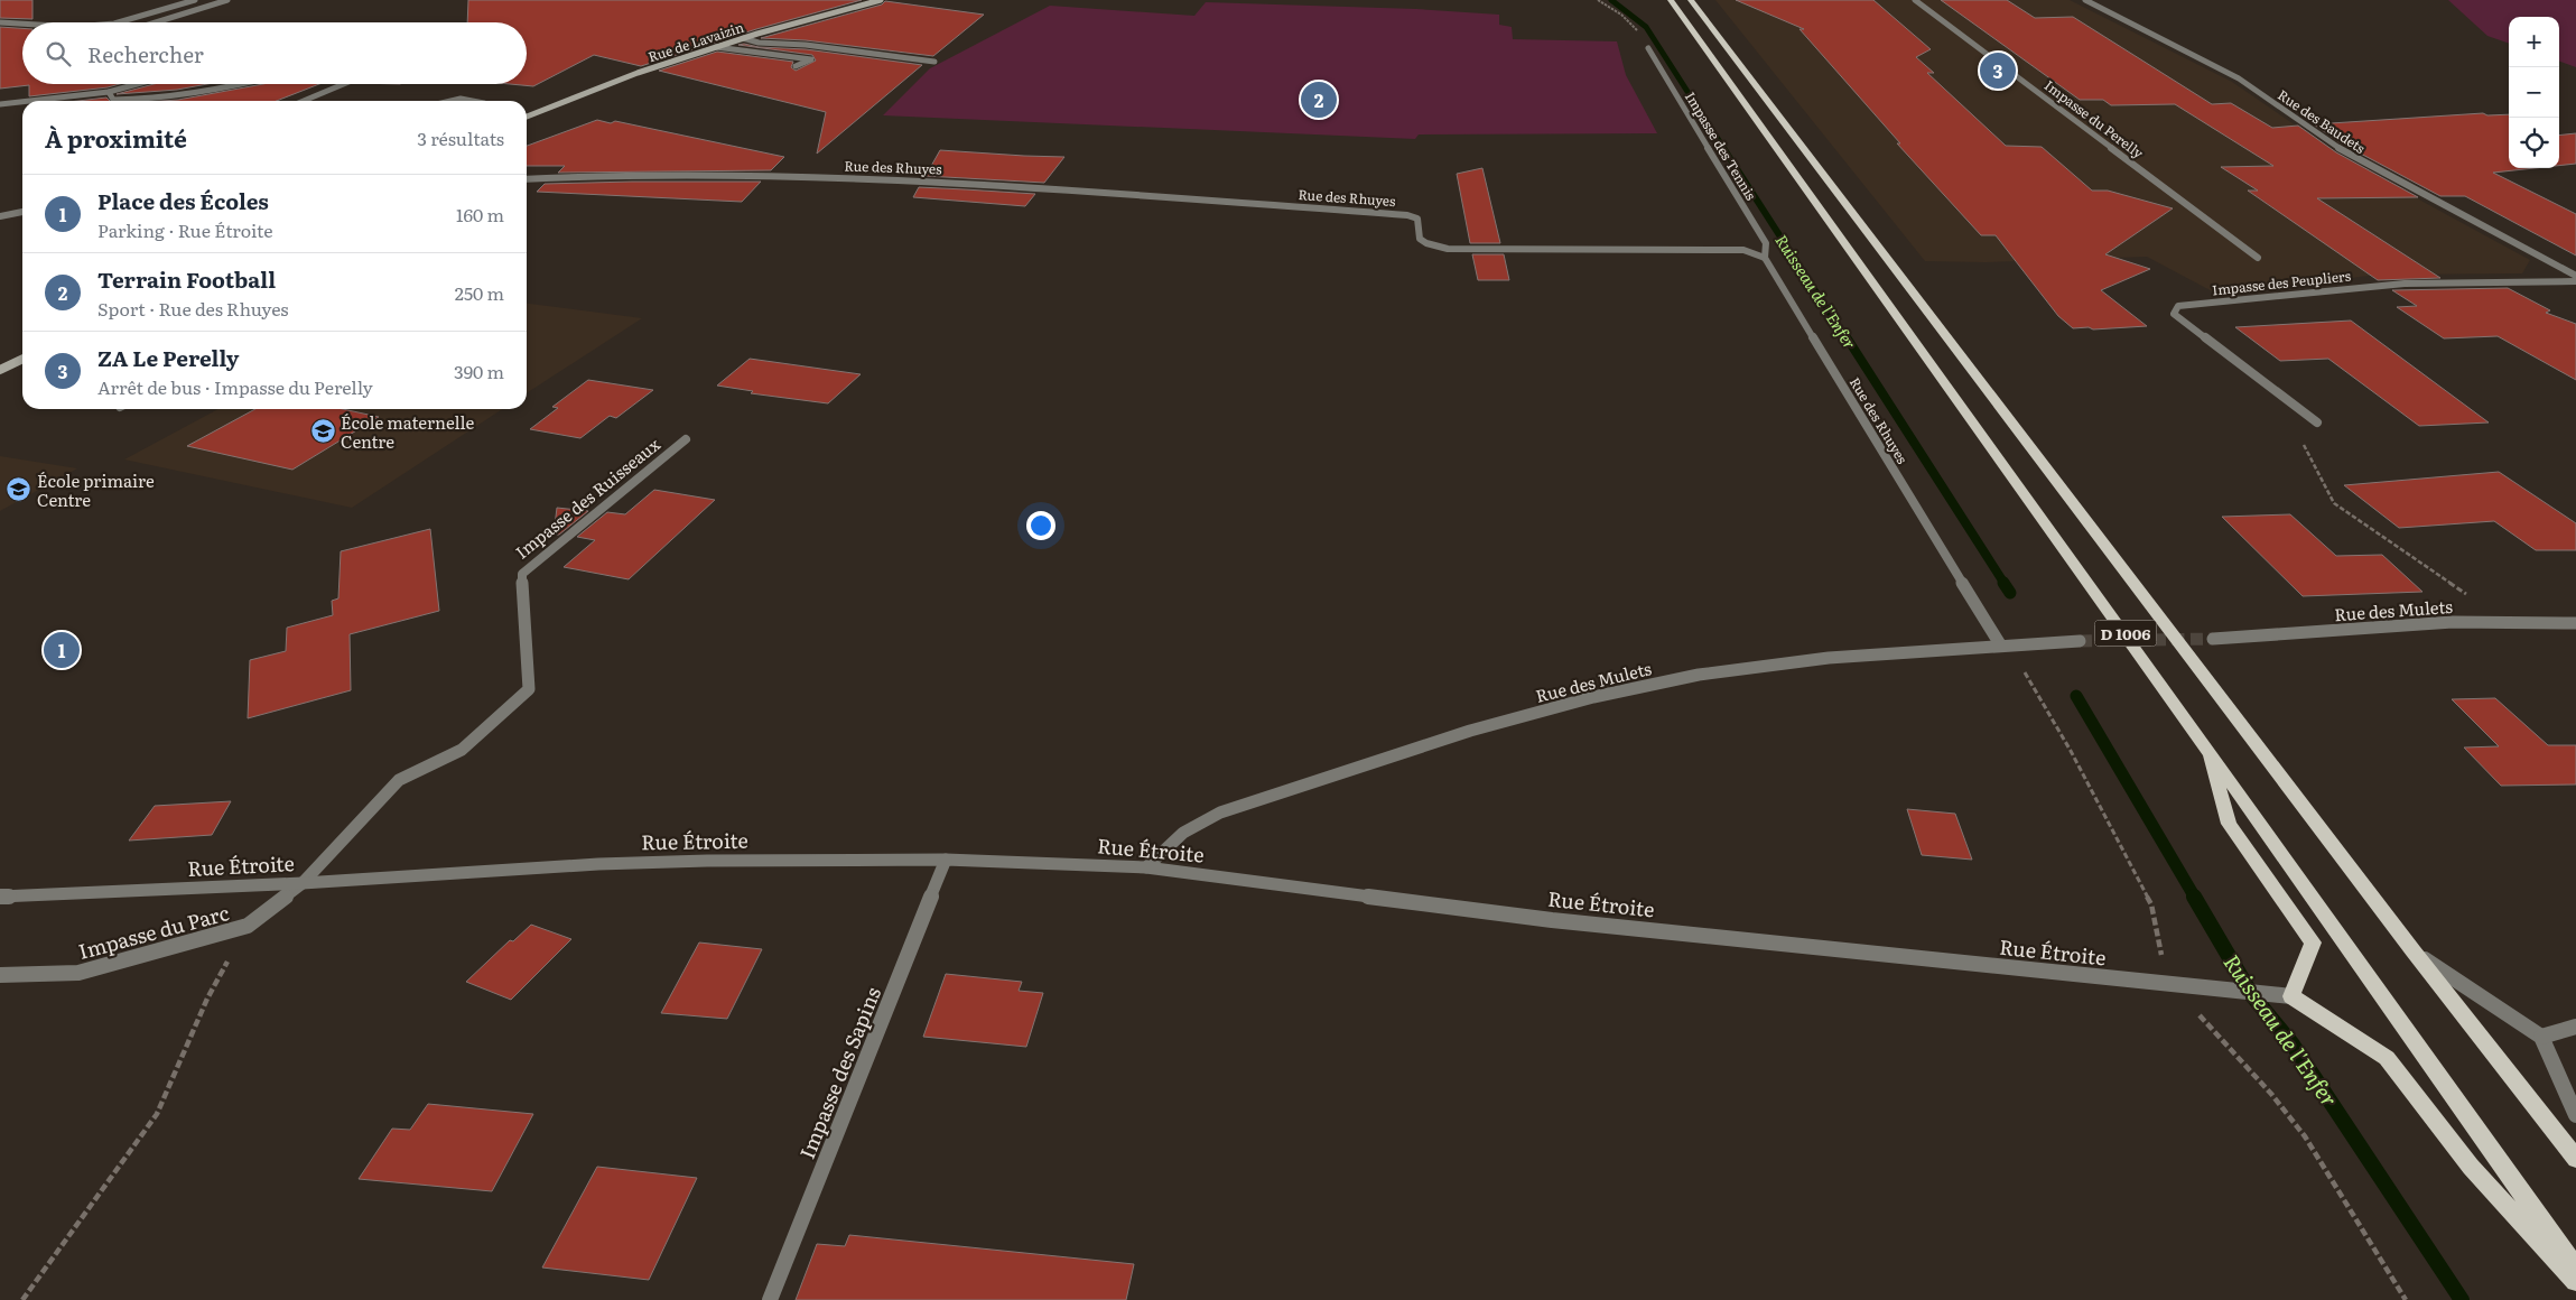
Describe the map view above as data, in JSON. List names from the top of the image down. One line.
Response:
{"streets":{"main road":["Rue de Lavaizin","D 1006"],"street":["Impasse du Perelly","Rue des Baudets","Impasse des Tennis","Rue des Rhuyes","Impasse des Peupliers","Impasse des Ruisseaux","Rue des Mulets","Rue Étroite","Impasse du Parc","Impasse des Sapins"]},"crossings":[["Impasse des Tennis","Rue des Rhuyes"],["Rue des Rhuyes","Rue des Mulets"],["Impasse des Ruisseaux","Rue Étroite"],["Impasse des Ruisseaux","Impasse du Parc"],["Rue des Mulets","Rue Étroite"],["Rue Étroite","Impasse du Parc"],["Rue Étroite","Impasse des Sapins"]],"water":["Ruisseau de l'Enfer"],"places":{"school or university":["École maternelle Centre","École primaire Centre"]},"page":{"map_buttons":["+","−"],"search":"Rechercher","pins":["3","2","1"],"heading":["À proximité","3 résultats"],"list":[{"mark":"1","name":"Place des Écoles","note":"Parking · Rue Étroite","value":"160 m"},{"mark":"2","name":"Terrain Football","note":"Sport · Rue des Rhuyes","value":"250 m"},{"mark":"3","name":"ZA Le Perelly","note":"Arrêt de bus · Impasse du Perelly","value":"390 m"}]}}
